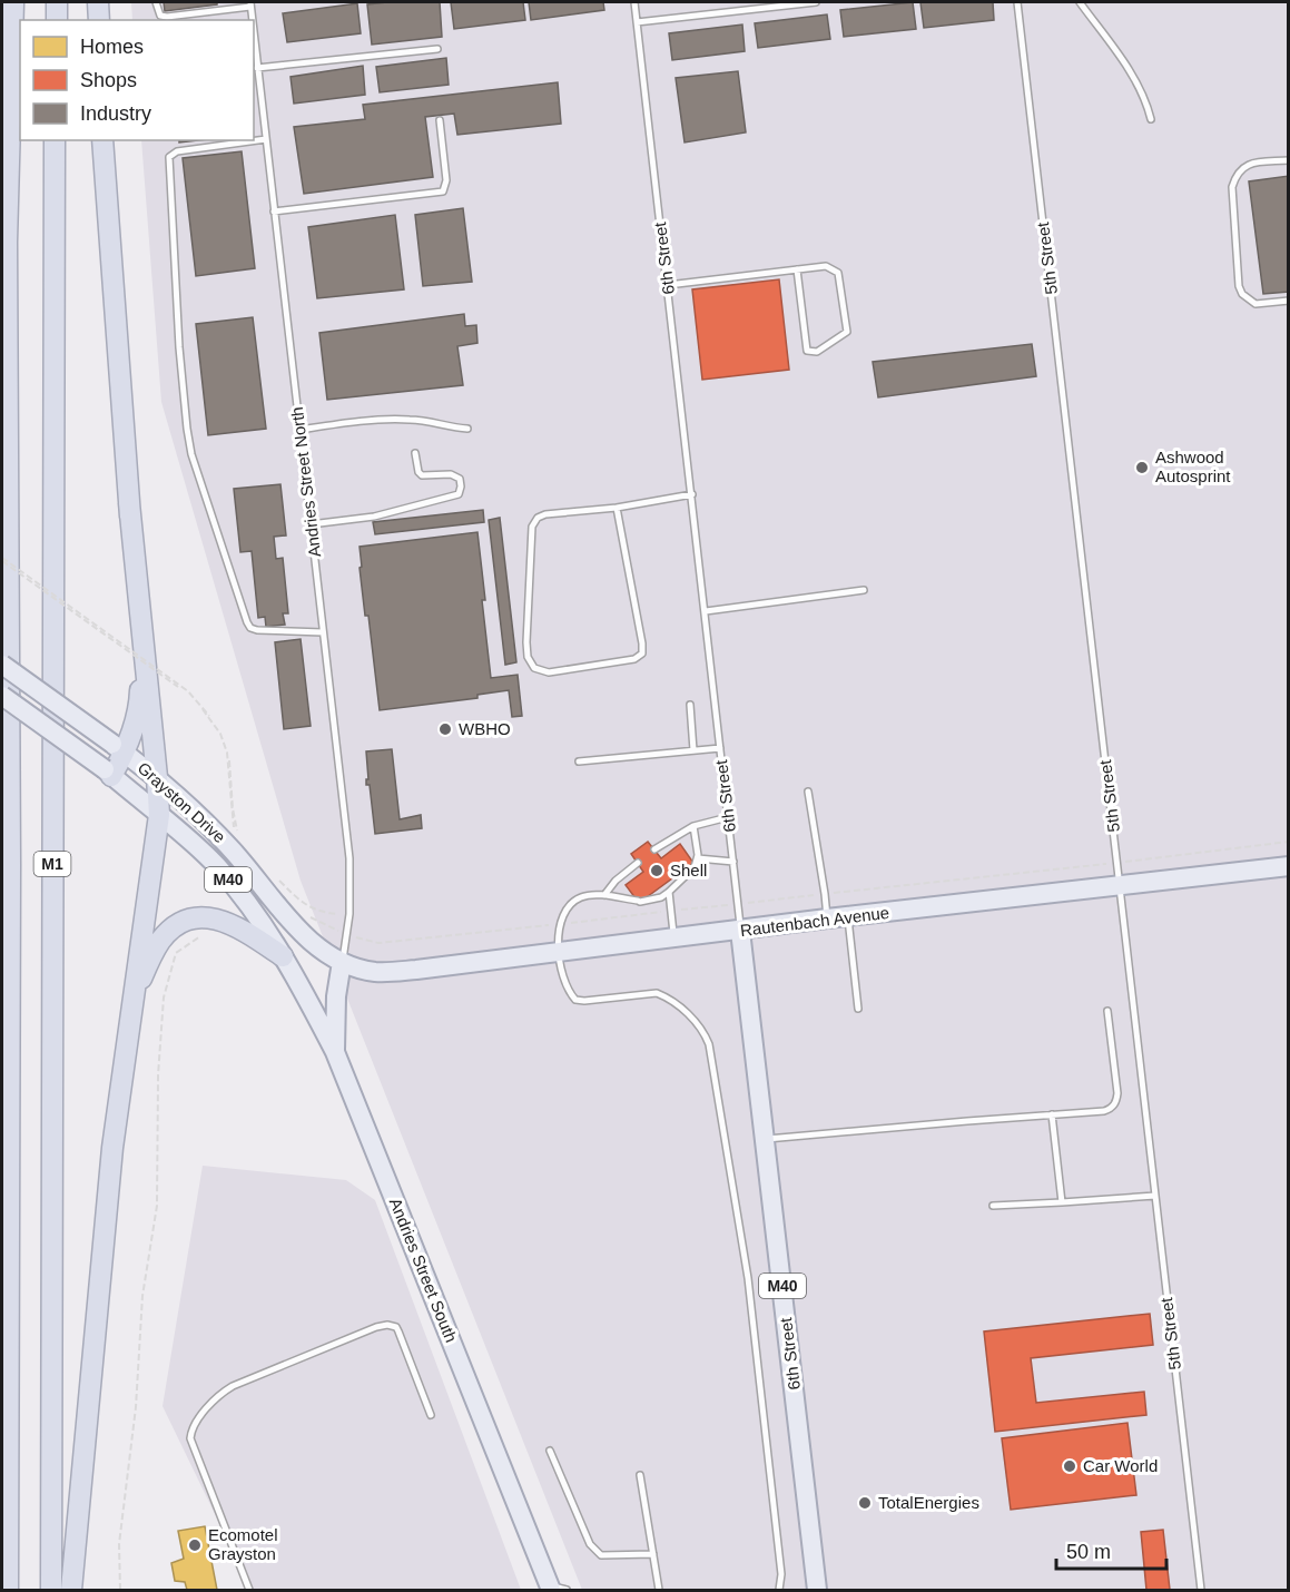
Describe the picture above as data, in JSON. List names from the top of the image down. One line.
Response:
{"streets":{"highway":["M1"],"main road":["6th Street","Grayston Drive","M40","Rautenbach Avenue","Andries Street South"],"lane":["5th Street","Andries Street North"]},"crossings":[["6th Street","Rautenbach Avenue"],["5th Street","Rautenbach Avenue"],["Andries Street North","Grayston Drive"],["Andries Street North","Rautenbach Avenue"],["Grayston Drive","Rautenbach Avenue"],["Grayston Drive","Andries Street South"]],"places":["Ashwood Autosprint","WBHO","Shell","Car World","TotalEnergies","Ecomotel Grayston"],"legend":["Homes","Shops","Industry"],"scale_bar":"50 m"}
